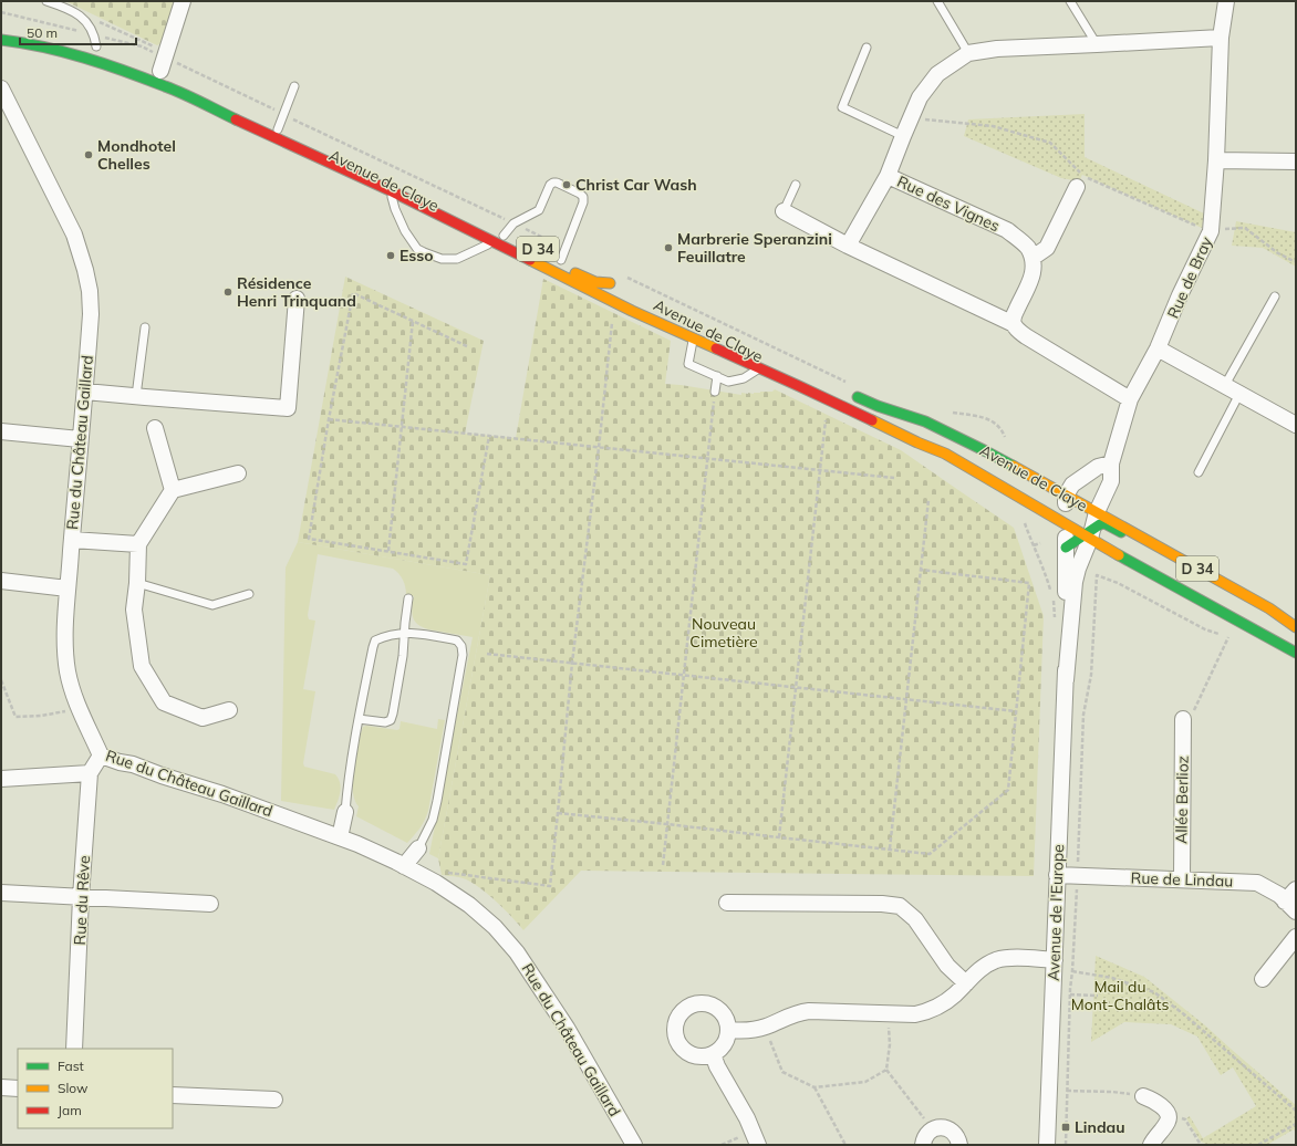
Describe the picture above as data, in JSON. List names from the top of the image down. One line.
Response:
{"streets":{"main road":["Avenue de Claye","D 34"],"street":["Rue des Vignes","Rue de Bray","Rue du Château Gaillard","Allée Berlioz","Rue de Lindau","Rue du Rêve","Avenue de l'Europe"]},"crossings":[["Avenue de Claye","D 34"],["Avenue de Claye","Rue de Bray"],["Avenue de Claye","Avenue de l'Europe"],["Rue des Vignes","Rue de Bray"],["Rue de Bray","Avenue de l'Europe"],["Rue du Château Gaillard","Rue du Rêve"],["Allée Berlioz","Rue de Lindau"],["Rue de Lindau","Avenue de l'Europe"]],"parks":["Nouveau Cimetière","Mail du Mont-Chalâts"],"places":{"other":["Mondhotel Chelles","Christ Car Wash","Marbrerie Speranzini Feuillatre","Esso","Résidence Henri Trinquand"],"transit":["Lindau"]},"legend":["Fast","Slow","Jam"],"scale_bar":"50 m"}
